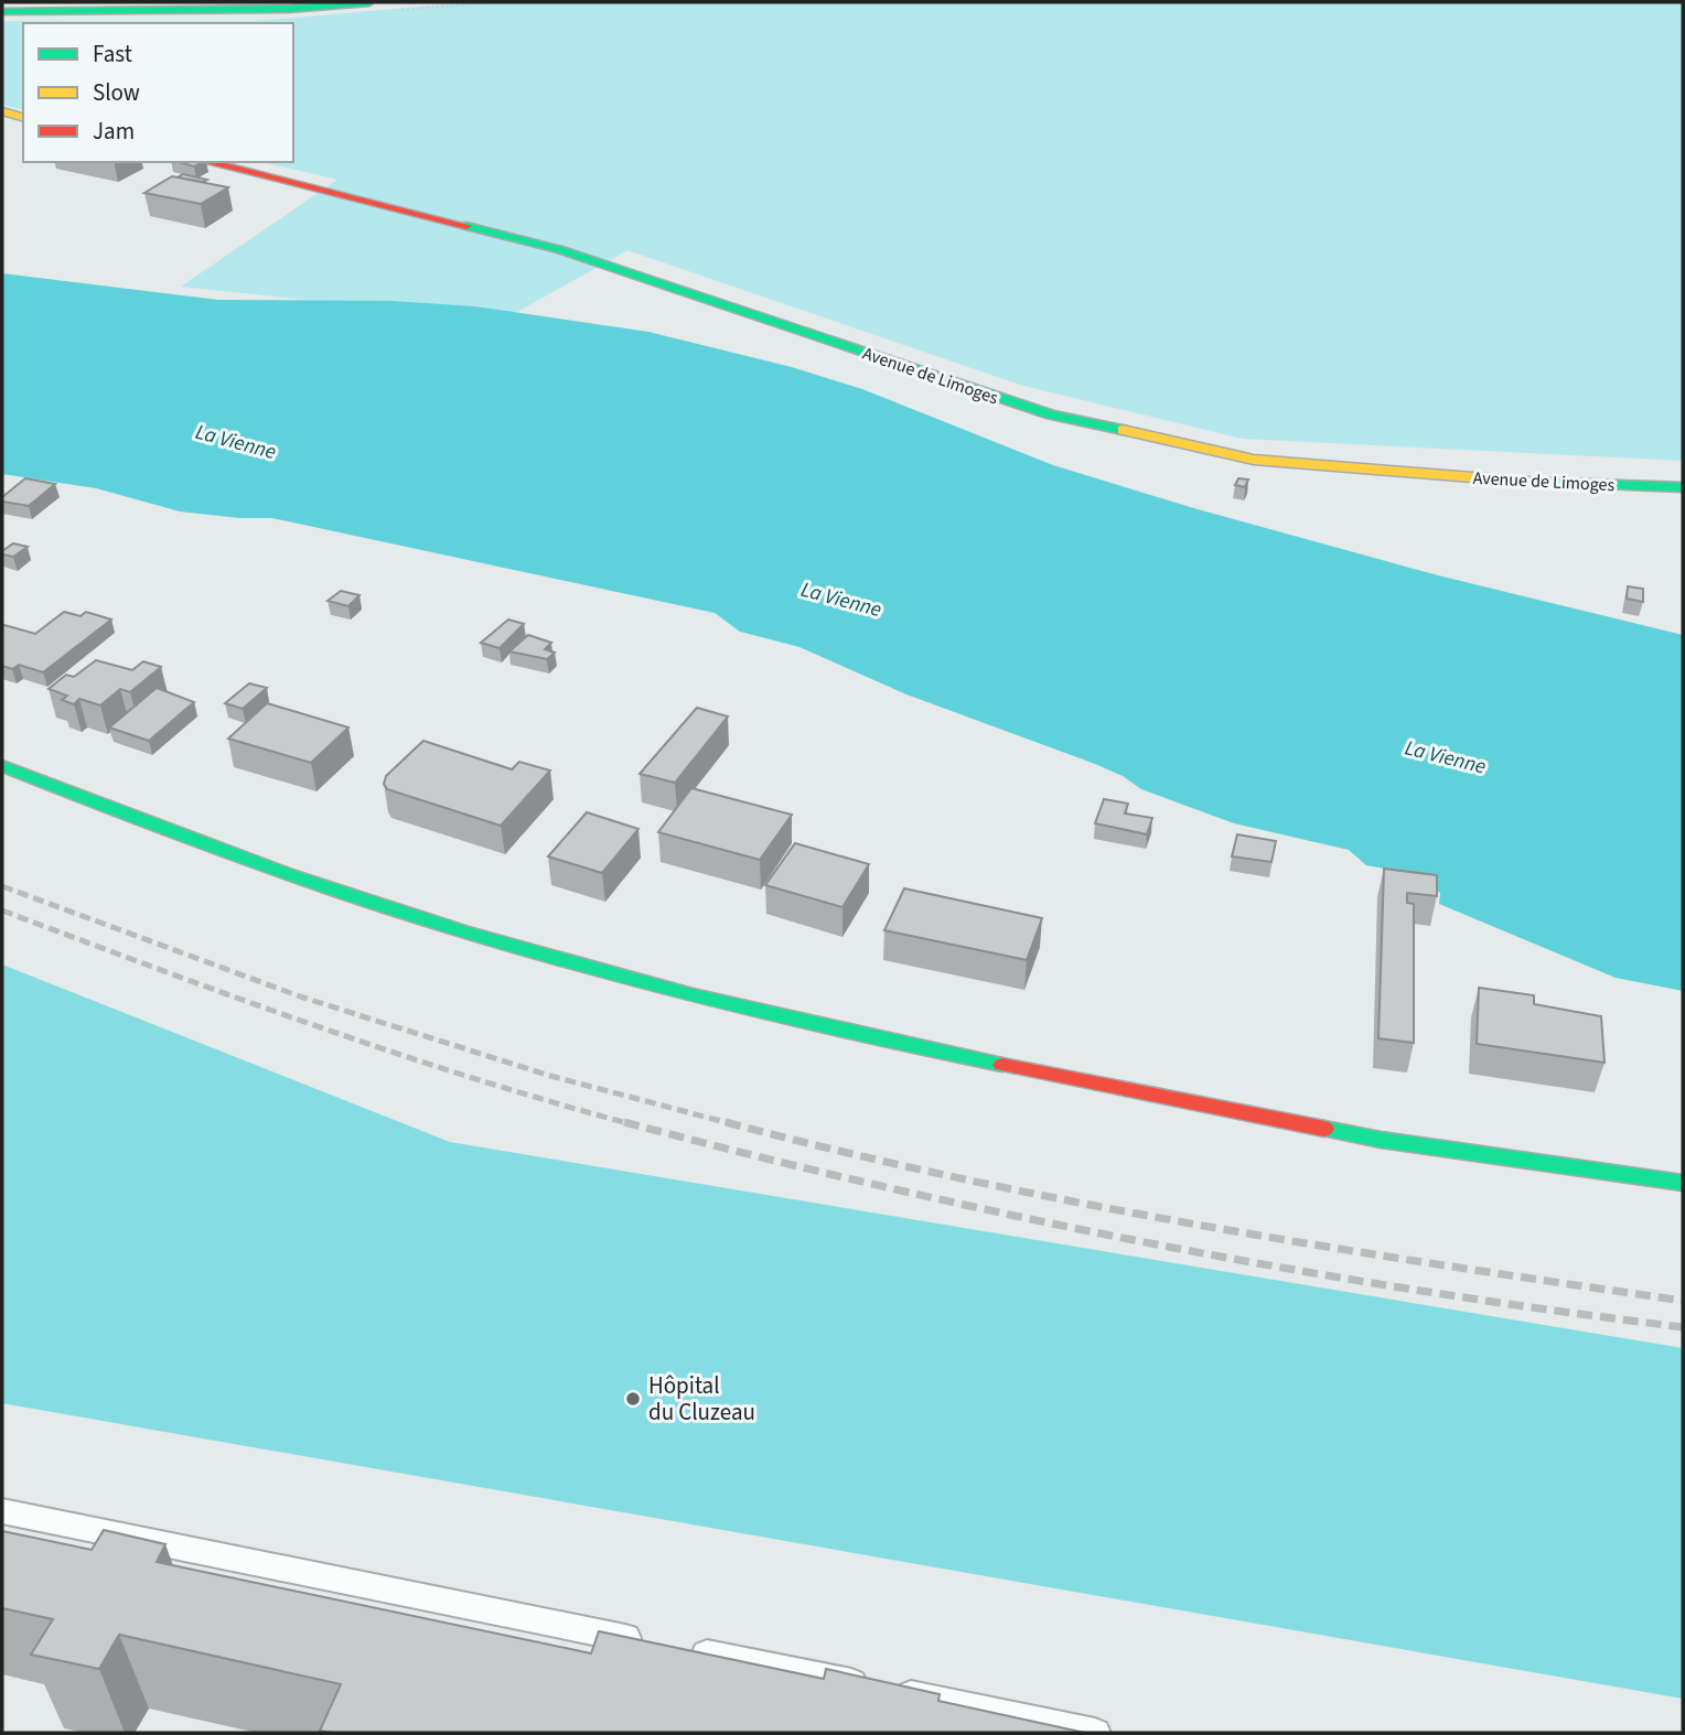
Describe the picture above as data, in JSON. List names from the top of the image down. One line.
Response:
{"streets":{"main road":["Avenue de Limoges"]},"water":["La Vienne"],"places":["Hôpital du Cluzeau"],"legend":["Fast","Slow","Jam"]}
